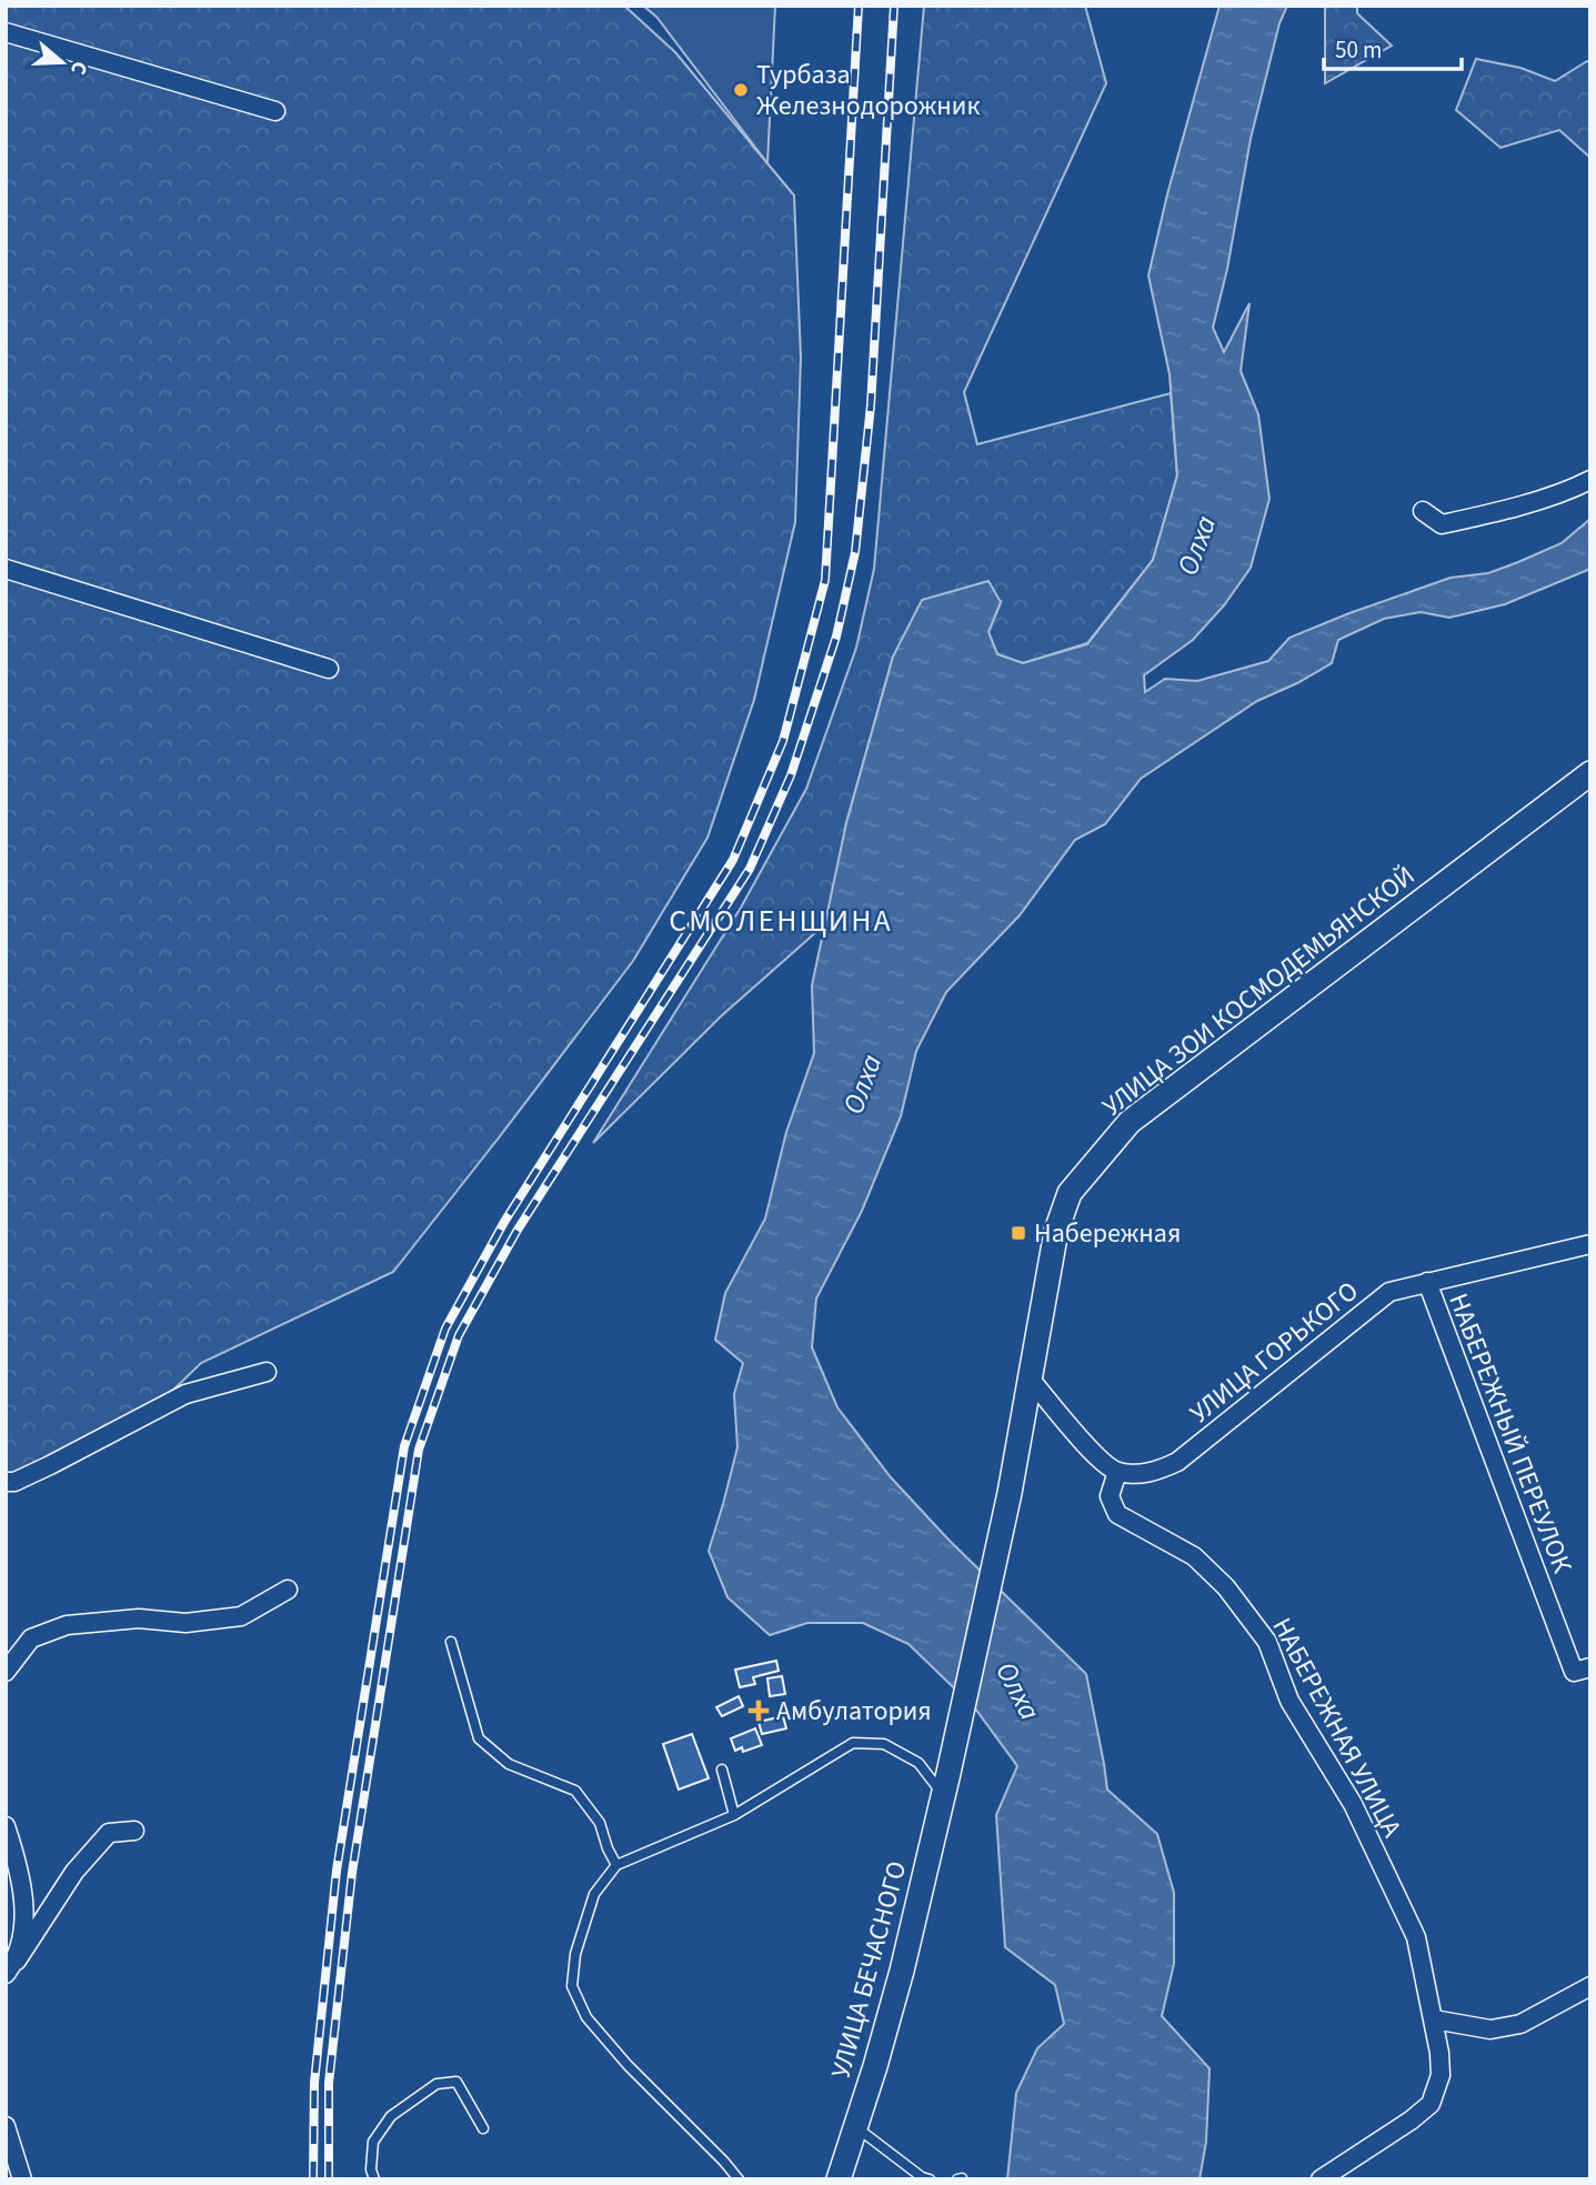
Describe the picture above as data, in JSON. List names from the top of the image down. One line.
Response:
{"streets":{"main road":["УЛИЦА ЗОИ КОСМОДЕМЬЯНСКОЙ","УЛИЦА БЕЧАСНОГО"],"street":["УЛИЦА ГОРЬКОГО","НАБЕРЕЖНЫЙ ПЕРЕУЛОК","НАБЕРЕЖНАЯ УЛИЦА"]},"crossings":[["УЛИЦА ЗОИ КОСМОДЕМЬЯНСКОЙ","УЛИЦА БЕЧАСНОГО"],["УЛИЦА ГОРЬКОГО","НАБЕРЕЖНЫЙ ПЕРЕУЛОК"],["УЛИЦА ГОРЬКОГО","НАБЕРЕЖНАЯ УЛИЦА"]],"districts":["СМОЛЕНЩИНА"],"water":["Олха"],"places":{"other":["Турбаза Железнодорожник"],"transit":["Набережная"],"health":["Амбулатория"]},"scale_bar":"50 m","north":"right"}
